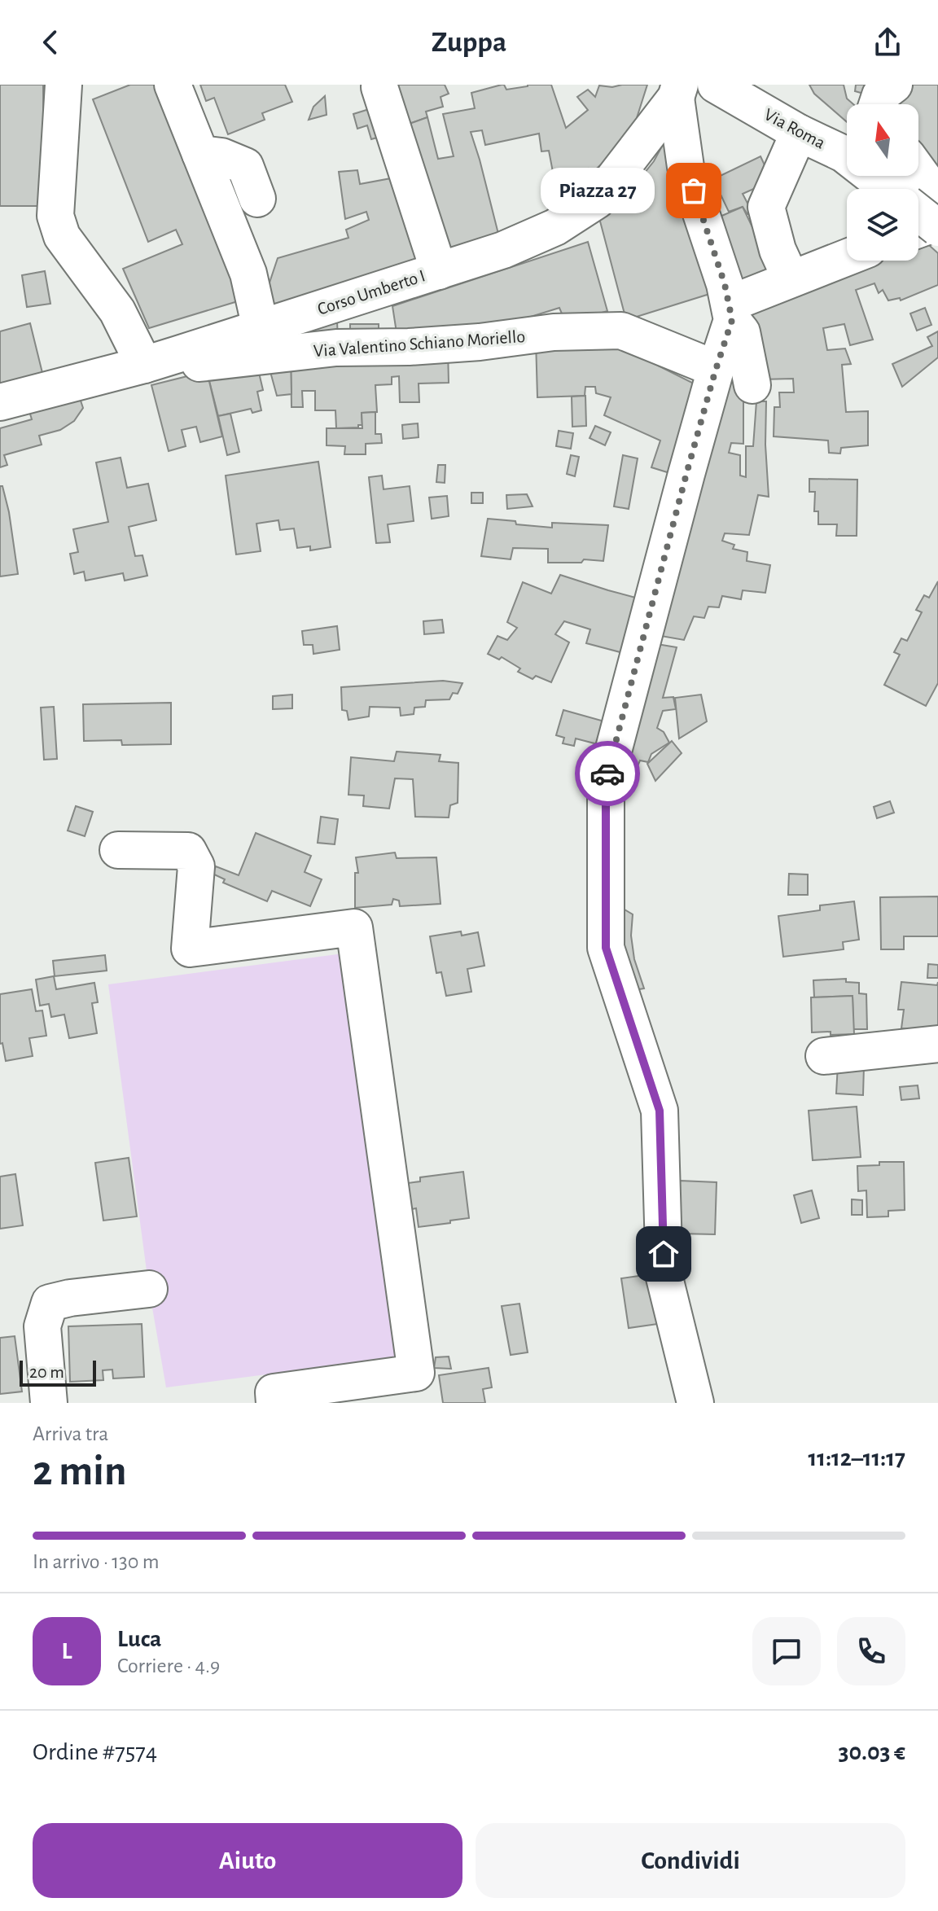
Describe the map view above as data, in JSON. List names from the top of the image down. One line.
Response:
{"streets":{"street":["Via Roma","Corso Umberto I","Via Valentino Schiano Moriello"]},"crossings":[["Corso Umberto I","Via Valentino Schiano Moriello"]],"places":["Piazza 27"],"scale_bar":"20 m","north":"top","page":{"header":"Zuppa","bubble":"Piazza 27","scale":"20 m","heading":["2 min","Arriva tra","11:12–11:17"],"panel":["Luca","Corriere · 4.9","Ordine #7574","30.03 €"],"bar":"In arrivo · 130 m","round":"L","buttons":["Aiuto","Condividi"]}}
